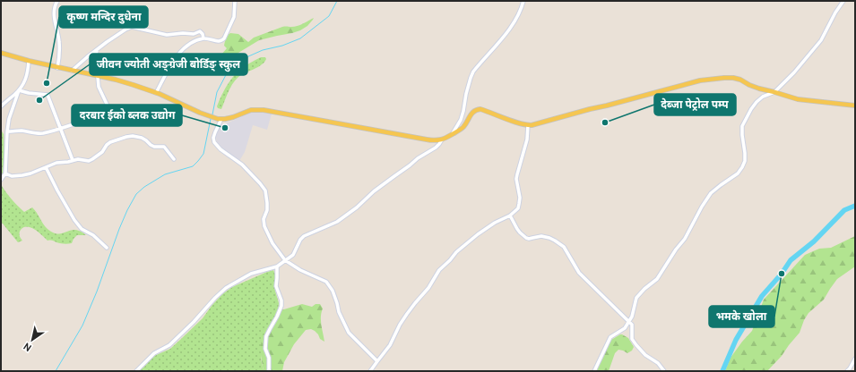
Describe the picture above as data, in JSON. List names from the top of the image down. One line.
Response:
{"places":["कृष्ण मन्दिर दुधेना","जीवन ज्योती अङ्ग्रेजी बोर्डिङ् स्कुल","देब्जा पेट्रोल पम्प","दरबार ईको ब्लक उद्योग","भमके खोला"],"north":"bottom left"}
